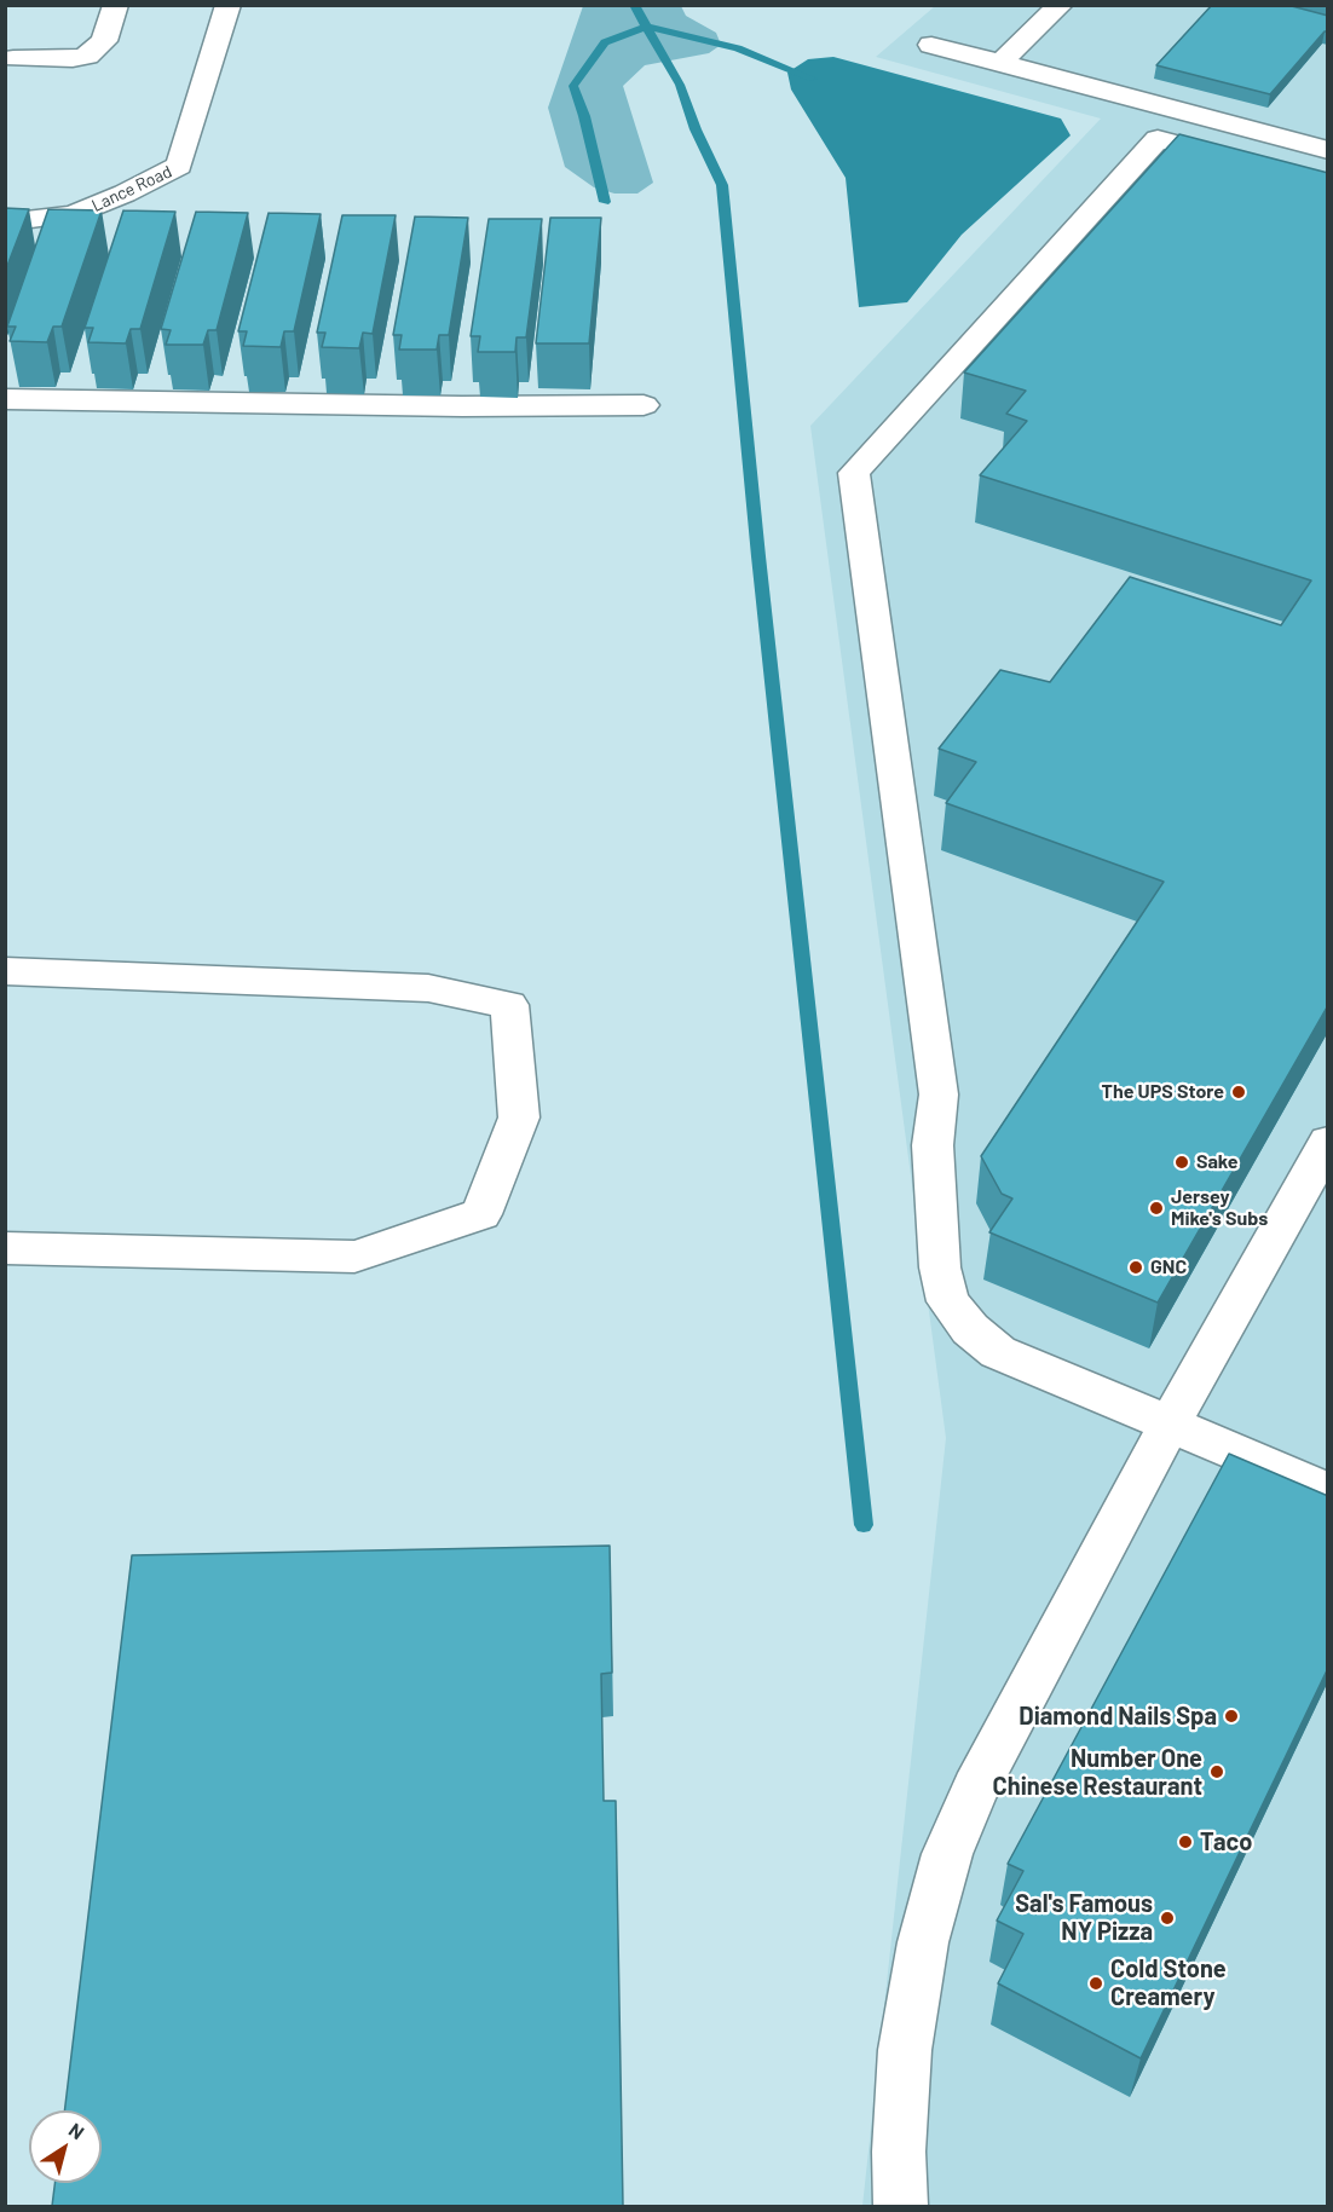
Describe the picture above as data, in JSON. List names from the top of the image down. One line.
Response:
{"streets":{"street":["Lance Road"]},"places":["The UPS Store","Sake","Jersey Mike's Subs","GNC","Diamond Nails Spa","Number One Chinese Restaurant","Taco","Sal's Famous NY Pizza","Cold Stone Creamery"],"north":"top right"}
